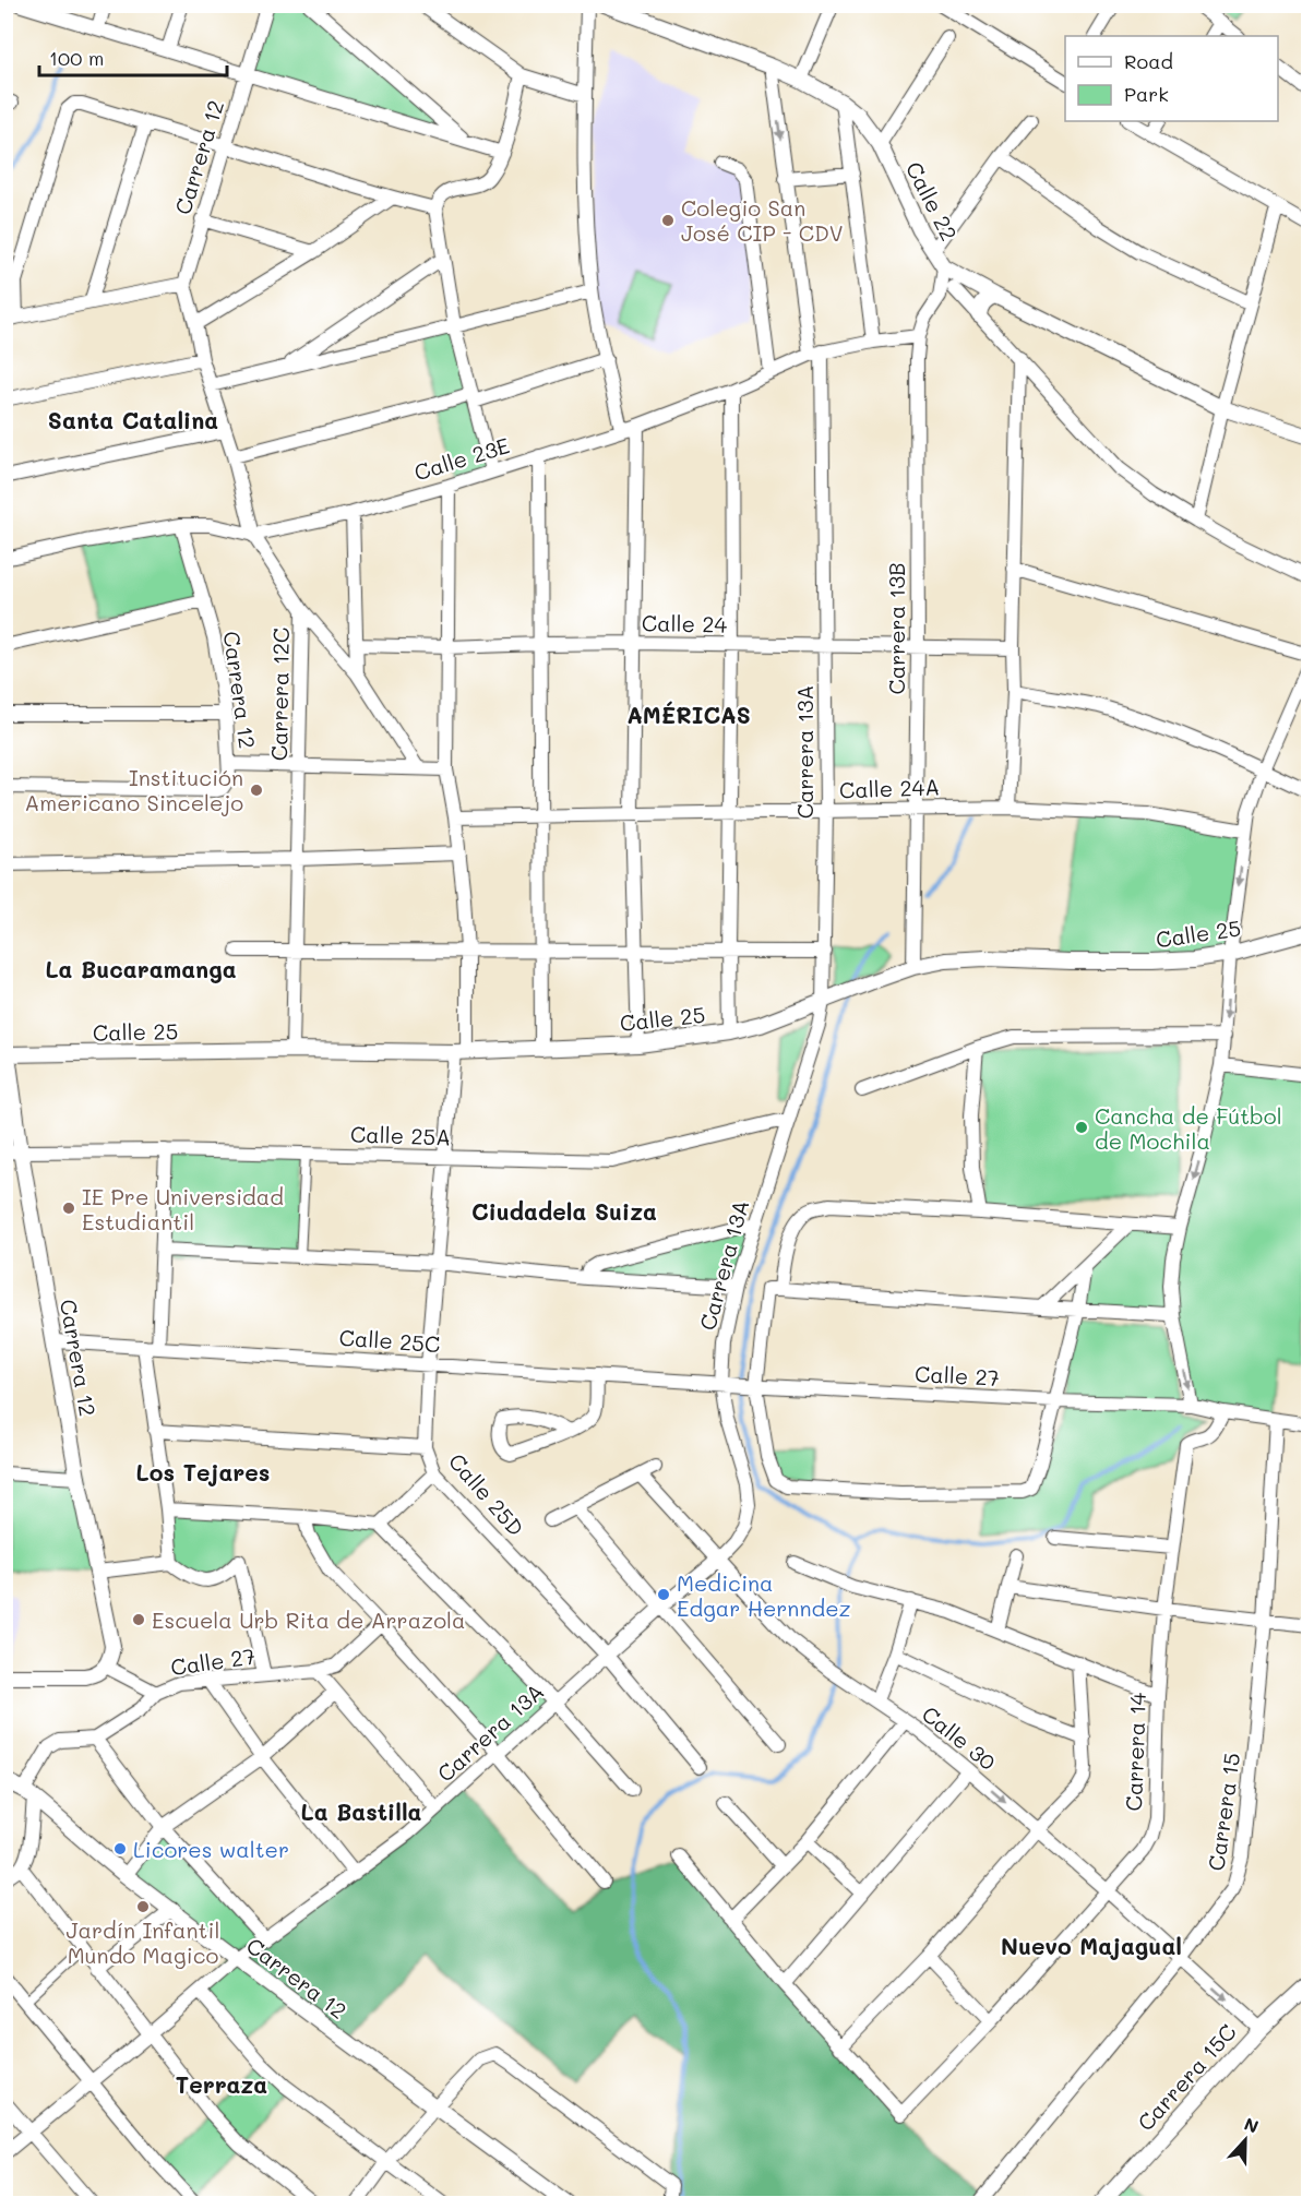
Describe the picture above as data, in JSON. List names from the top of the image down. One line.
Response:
{"streets":{"street":["Carrera 12","Calle 22","Calle 23E","Calle 24","Carrera 13B","Carrera 12C","Carrera 13A","Calle 24A","Calle 25","Calle 25A","Calle 25C","Calle 27","Calle 25D","Calle 30","Carrera 14","Carrera 15","Carrera 15C"]},"crossings":[["Carrera 12","Calle 23E"],["Carrera 12","Carrera 12C"],["Carrera 12","Carrera 13A"],["Carrera 12","Calle 25"],["Carrera 12","Calle 25A"],["Carrera 12","Calle 25C"],["Carrera 12","Calle 27"],["Calle 22","Carrera 13B"],["Calle 22","Carrera 13A"],["Calle 23E","Carrera 13B"],["Calle 23E","Carrera 12C"],["Calle 23E","Carrera 13A"],["Calle 24","Carrera 13B"],["Calle 24","Carrera 13A"],["Carrera 13B","Calle 24A"],["Carrera 13B","Calle 25"],["Carrera 12C","Calle 25"],["Carrera 13A","Calle 24A"],["Carrera 13A","Calle 25"],["Carrera 13A","Calle 25A"],["Carrera 13A","Calle 25C"],["Carrera 13A","Calle 27"],["Carrera 13A","Calle 25D"],["Carrera 13A","Calle 30"],["Calle 25C","Calle 27"],["Calle 27","Carrera 14"],["Calle 27","Carrera 15"],["Calle 30","Carrera 14"],["Calle 30","Carrera 15"],["Calle 30","Carrera 15C"]],"districts":["Santa Catalina","AMÉRICAS","La Bucaramanga","Ciudadela Suiza","Los Tejares","La Bastilla","Nuevo Majagual","Terraza"],"places":["Colegio San José CIP - CDV","Institución Americano Sincelejo","Cancha de Fútbol de Mochila","IE Pre Universidad Estudiantil","Medicina Edgar Hernndez","Escuela Urb Rita de Arrazola","Licores walter","Jardín Infantil Mundo Magico"],"legend":["Road","Park"],"scale_bar":"100 m","north":"top"}
